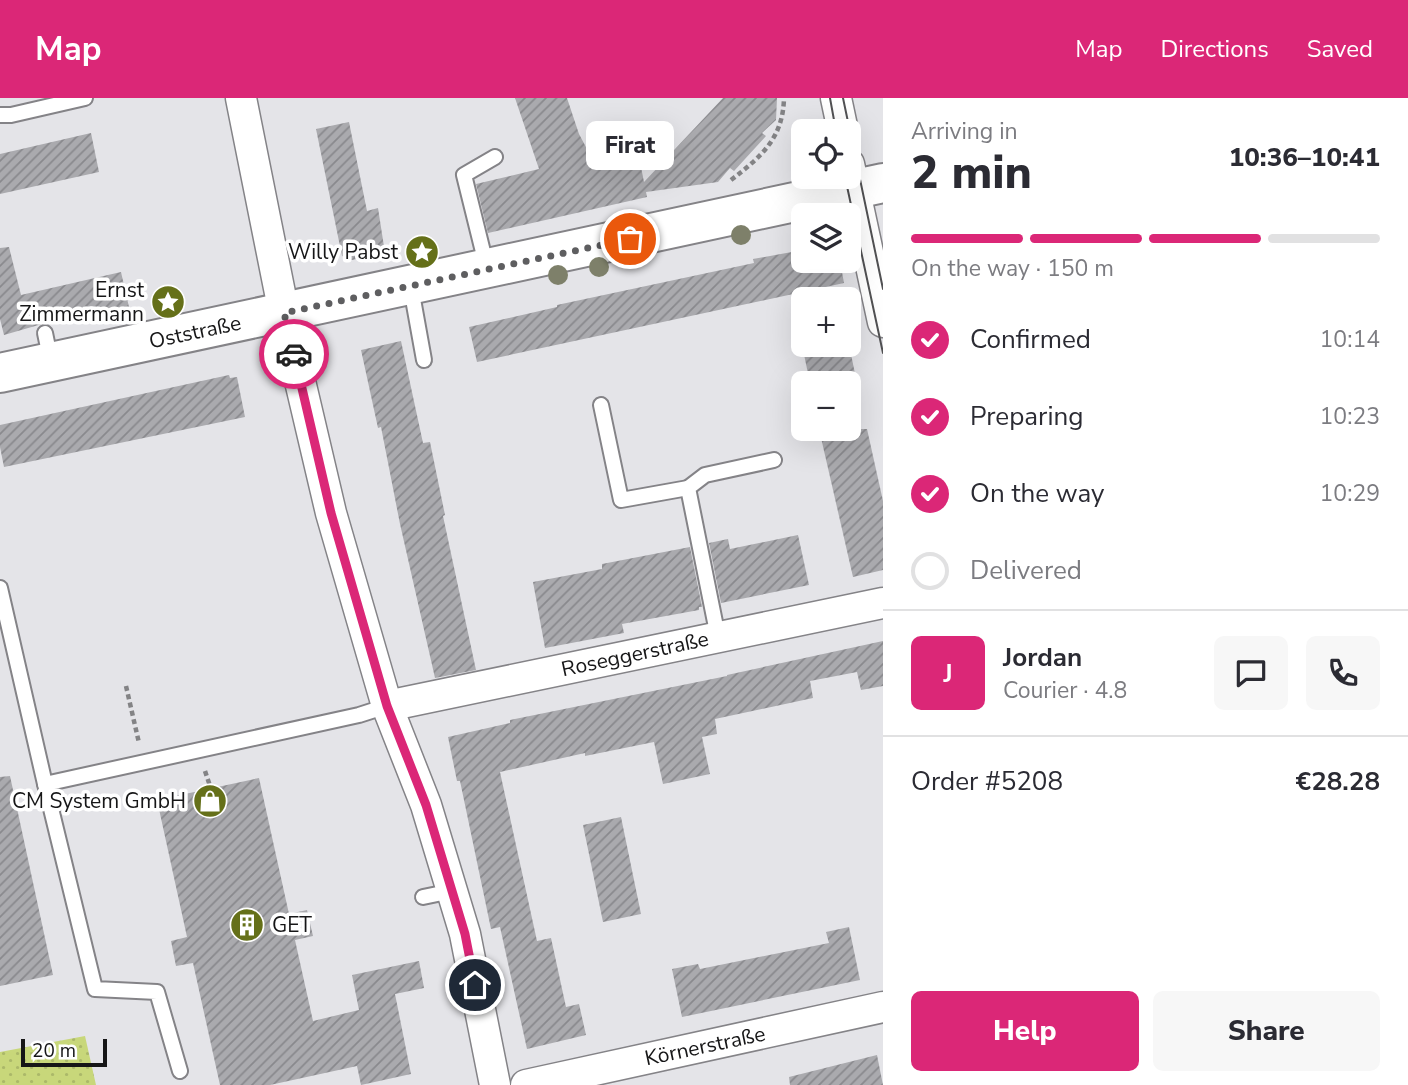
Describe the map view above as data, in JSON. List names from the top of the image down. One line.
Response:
{"streets":{"main road":["Oststraße"],"street":["Roseggerstraße","Körnerstraße"]},"places":{"other":["Firat"],"place":["Willy Pabst","Ernst Zimmermann"],"shop":["CM System GmbH"],"building":["GET"]},"scale_bar":"20 m","page":{"header":"Map","nav":["Map","Directions","Saved"],"heading":["2 min","Arriving in","10:36–10:41"],"panel":["Jordan","Courier · 4.8","Order #5208","€28.28"],"map_buttons":["+","−"],"bubble":"Firat","bar":"On the way · 150 m","list":[["Confirmed","10:14"],["Preparing","10:23"],["On the way","10:29"],"Delivered"],"round":"J","buttons":["Help","Share"],"scale":"20 m"}}
